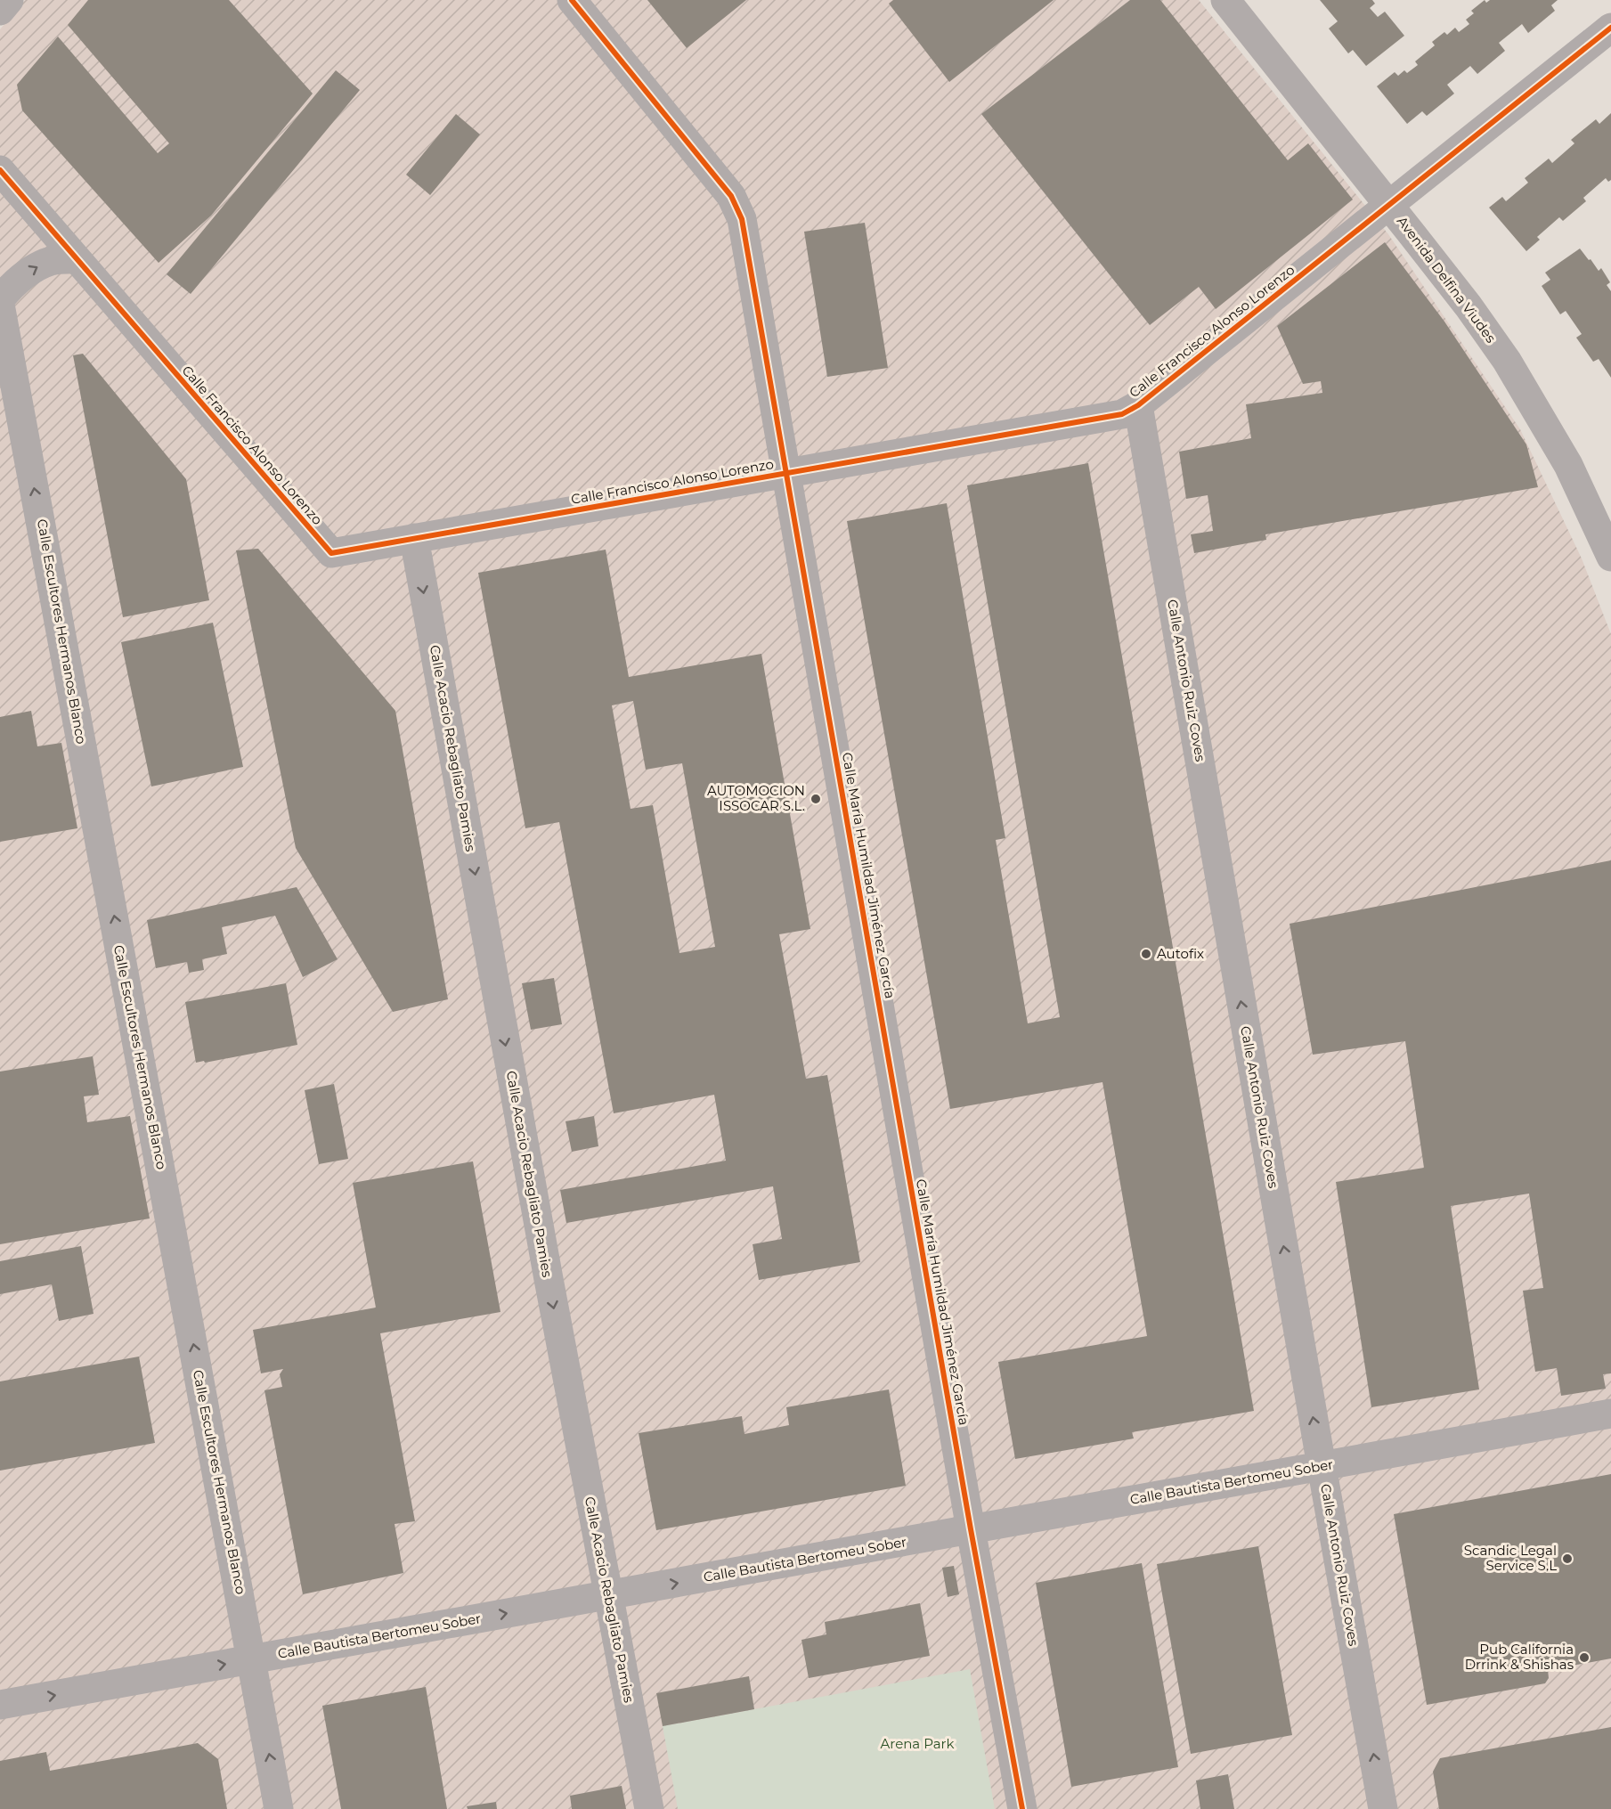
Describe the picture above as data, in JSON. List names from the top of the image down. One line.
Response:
{"streets":{"street":["Avenida Delfina Viudes","Calle Francisco Alonso Lorenzo","Calle Escultores Hermanos Blanco","Calle Antonio Ruiz Coves","Calle Acacio Rebagliato Pamies","Calle María Humildad Jiménez García","Calle Bautista Bertomeu Sober"]},"crossings":[["Avenida Delfina Viudes","Calle Francisco Alonso Lorenzo"],["Calle Francisco Alonso Lorenzo","Calle Antonio Ruiz Coves"],["Calle Francisco Alonso Lorenzo","Calle Acacio Rebagliato Pamies"],["Calle Francisco Alonso Lorenzo","Calle María Humildad Jiménez García"],["Calle Escultores Hermanos Blanco","Calle Bautista Bertomeu Sober"],["Calle Antonio Ruiz Coves","Calle Bautista Bertomeu Sober"],["Calle Acacio Rebagliato Pamies","Calle Bautista Bertomeu Sober"],["Calle María Humildad Jiménez García","Calle Bautista Bertomeu Sober"]],"one_way":["Calle Escultores Hermanos Blanco","Calle Antonio Ruiz Coves","Calle Acacio Rebagliato Pamies","Calle Bautista Bertomeu Sober"],"parks":["Arena Park"],"places":["AUTOMOCION ISSOCAR S.L.","Autofix","Scandic Legal Service S.L","Pub California Drrink & Shishas"]}
